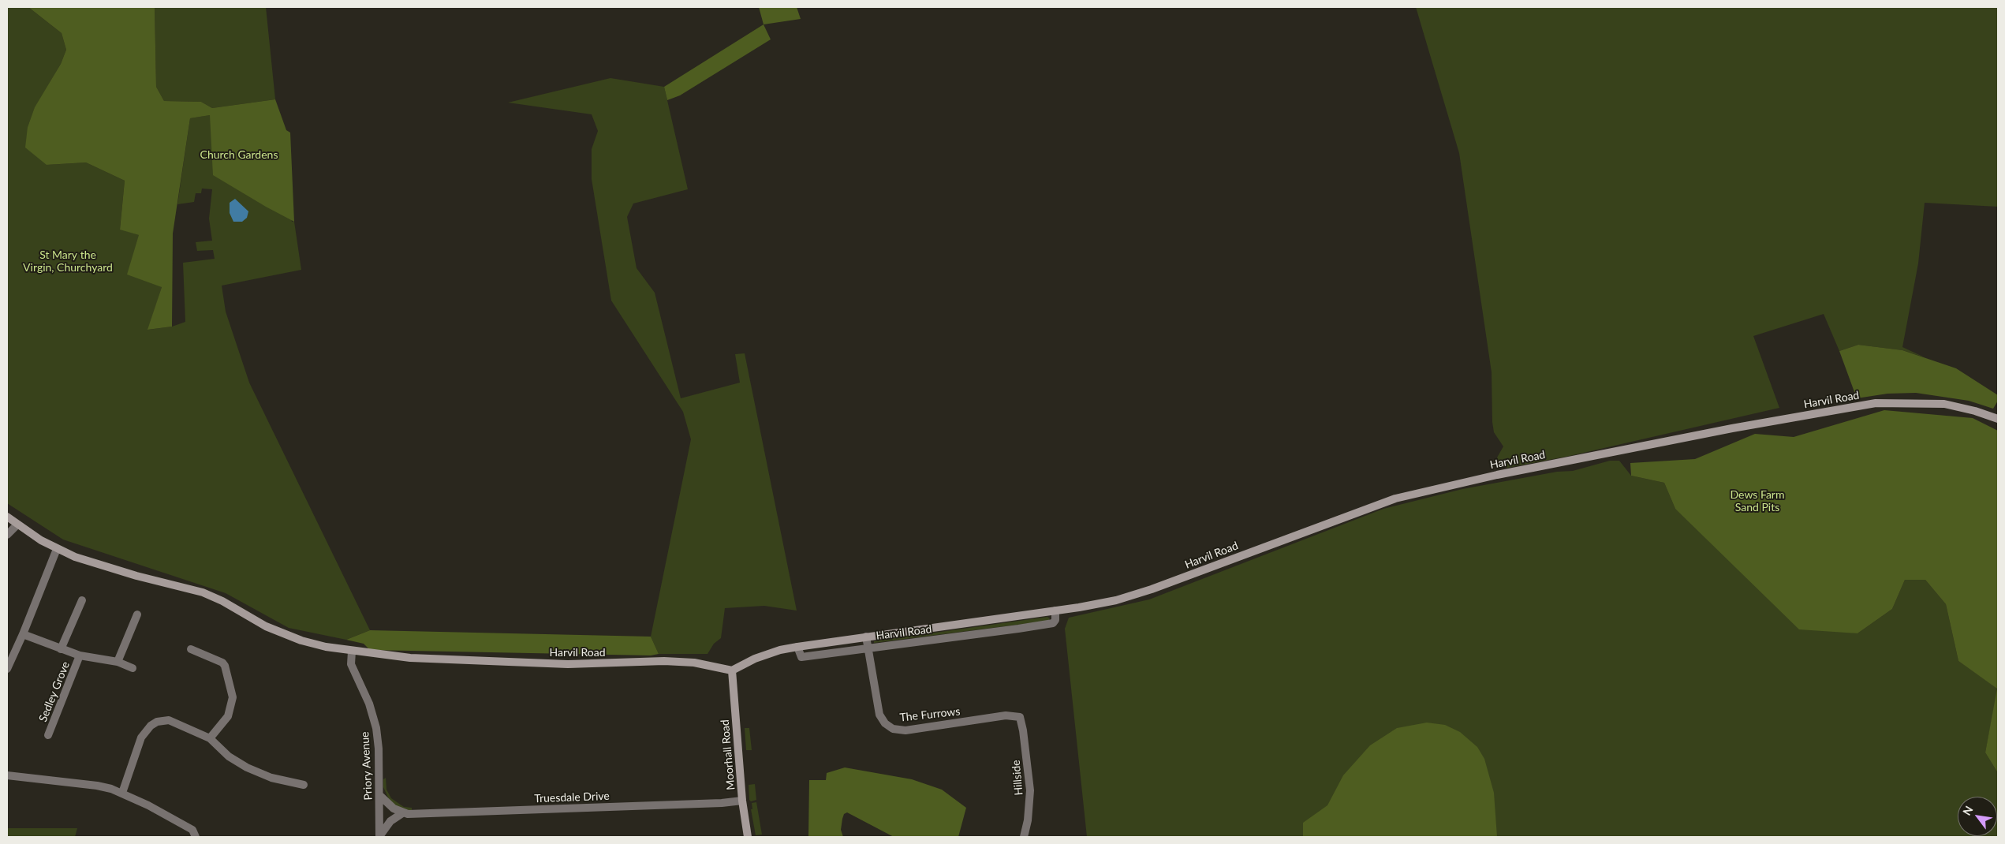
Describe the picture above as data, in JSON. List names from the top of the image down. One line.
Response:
{"streets":{"street":["Harvil Road","Sedley Grove","The Furrows","Moorhall Road","Priory Avenue","Hillside","Truesdale Drive"]},"crossings":[["Harvil Road","The Furrows"],["Harvil Road","Moorhall Road"],["Harvil Road","Priory Avenue"],["The Furrows","Hillside"],["Moorhall Road","Truesdale Drive"]],"parks":["Church Gardens","St Mary the Virgin, Churchyard","Dews Farm Sand Pits"],"north":"top left"}
